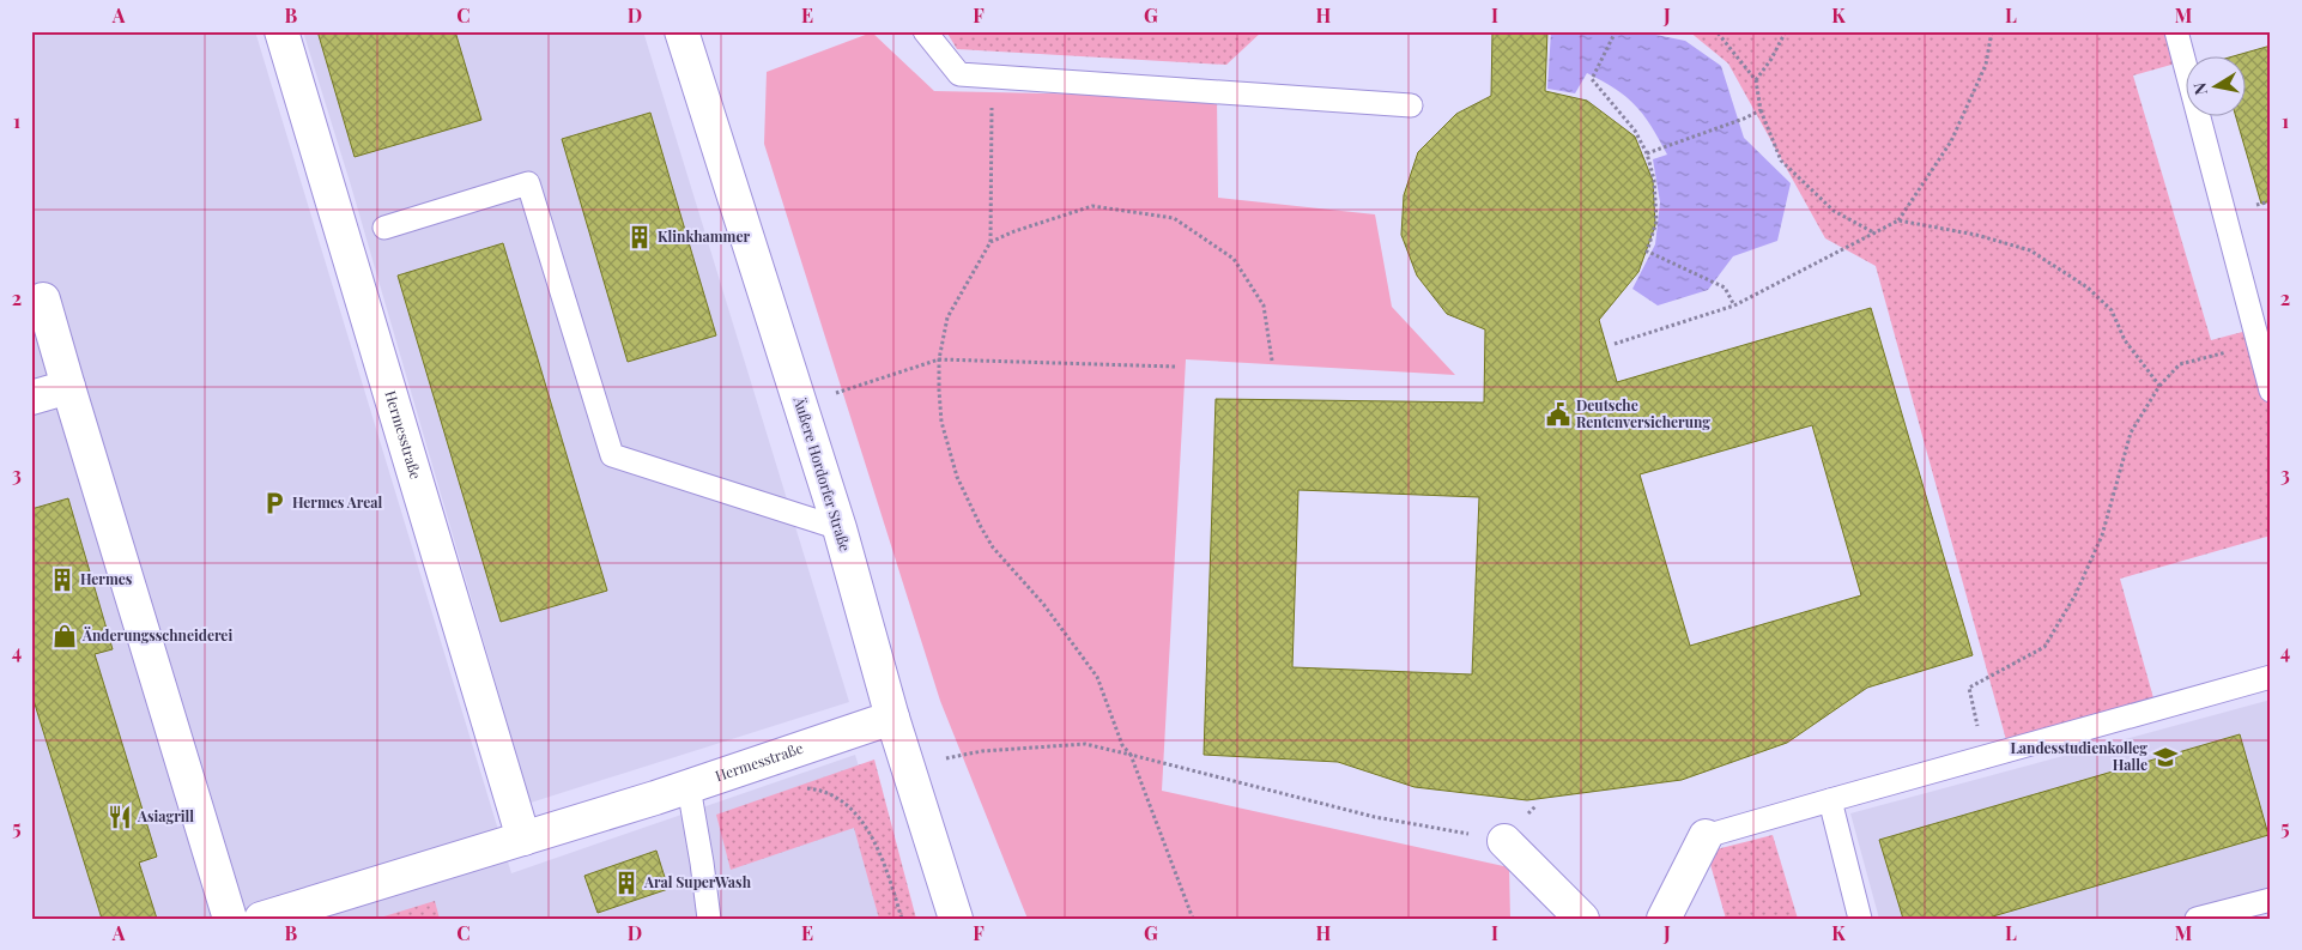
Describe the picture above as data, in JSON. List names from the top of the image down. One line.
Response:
{"streets":{"street":["Hermesstraße","Äußere Hordorfer Straße"]},"crossings":[["Hermesstraße","Äußere Hordorfer Straße"]],"places":{"building":["Klinkhammer","Hermes","Aral SuperWash"],"public building":["Deutsche Rentenversicherung"],"parking":["Hermes Areal"],"shop":["Änderungsschneiderei"],"school or university":["Landesstudienkolleg Halle"],"restaurant":["Asiagrill"]},"north":"left","grid":{"columns":["A","B","C","D","E","F","G","H","I","J","K","L","M"],"rows":["1","2","3","4","5"]}}
